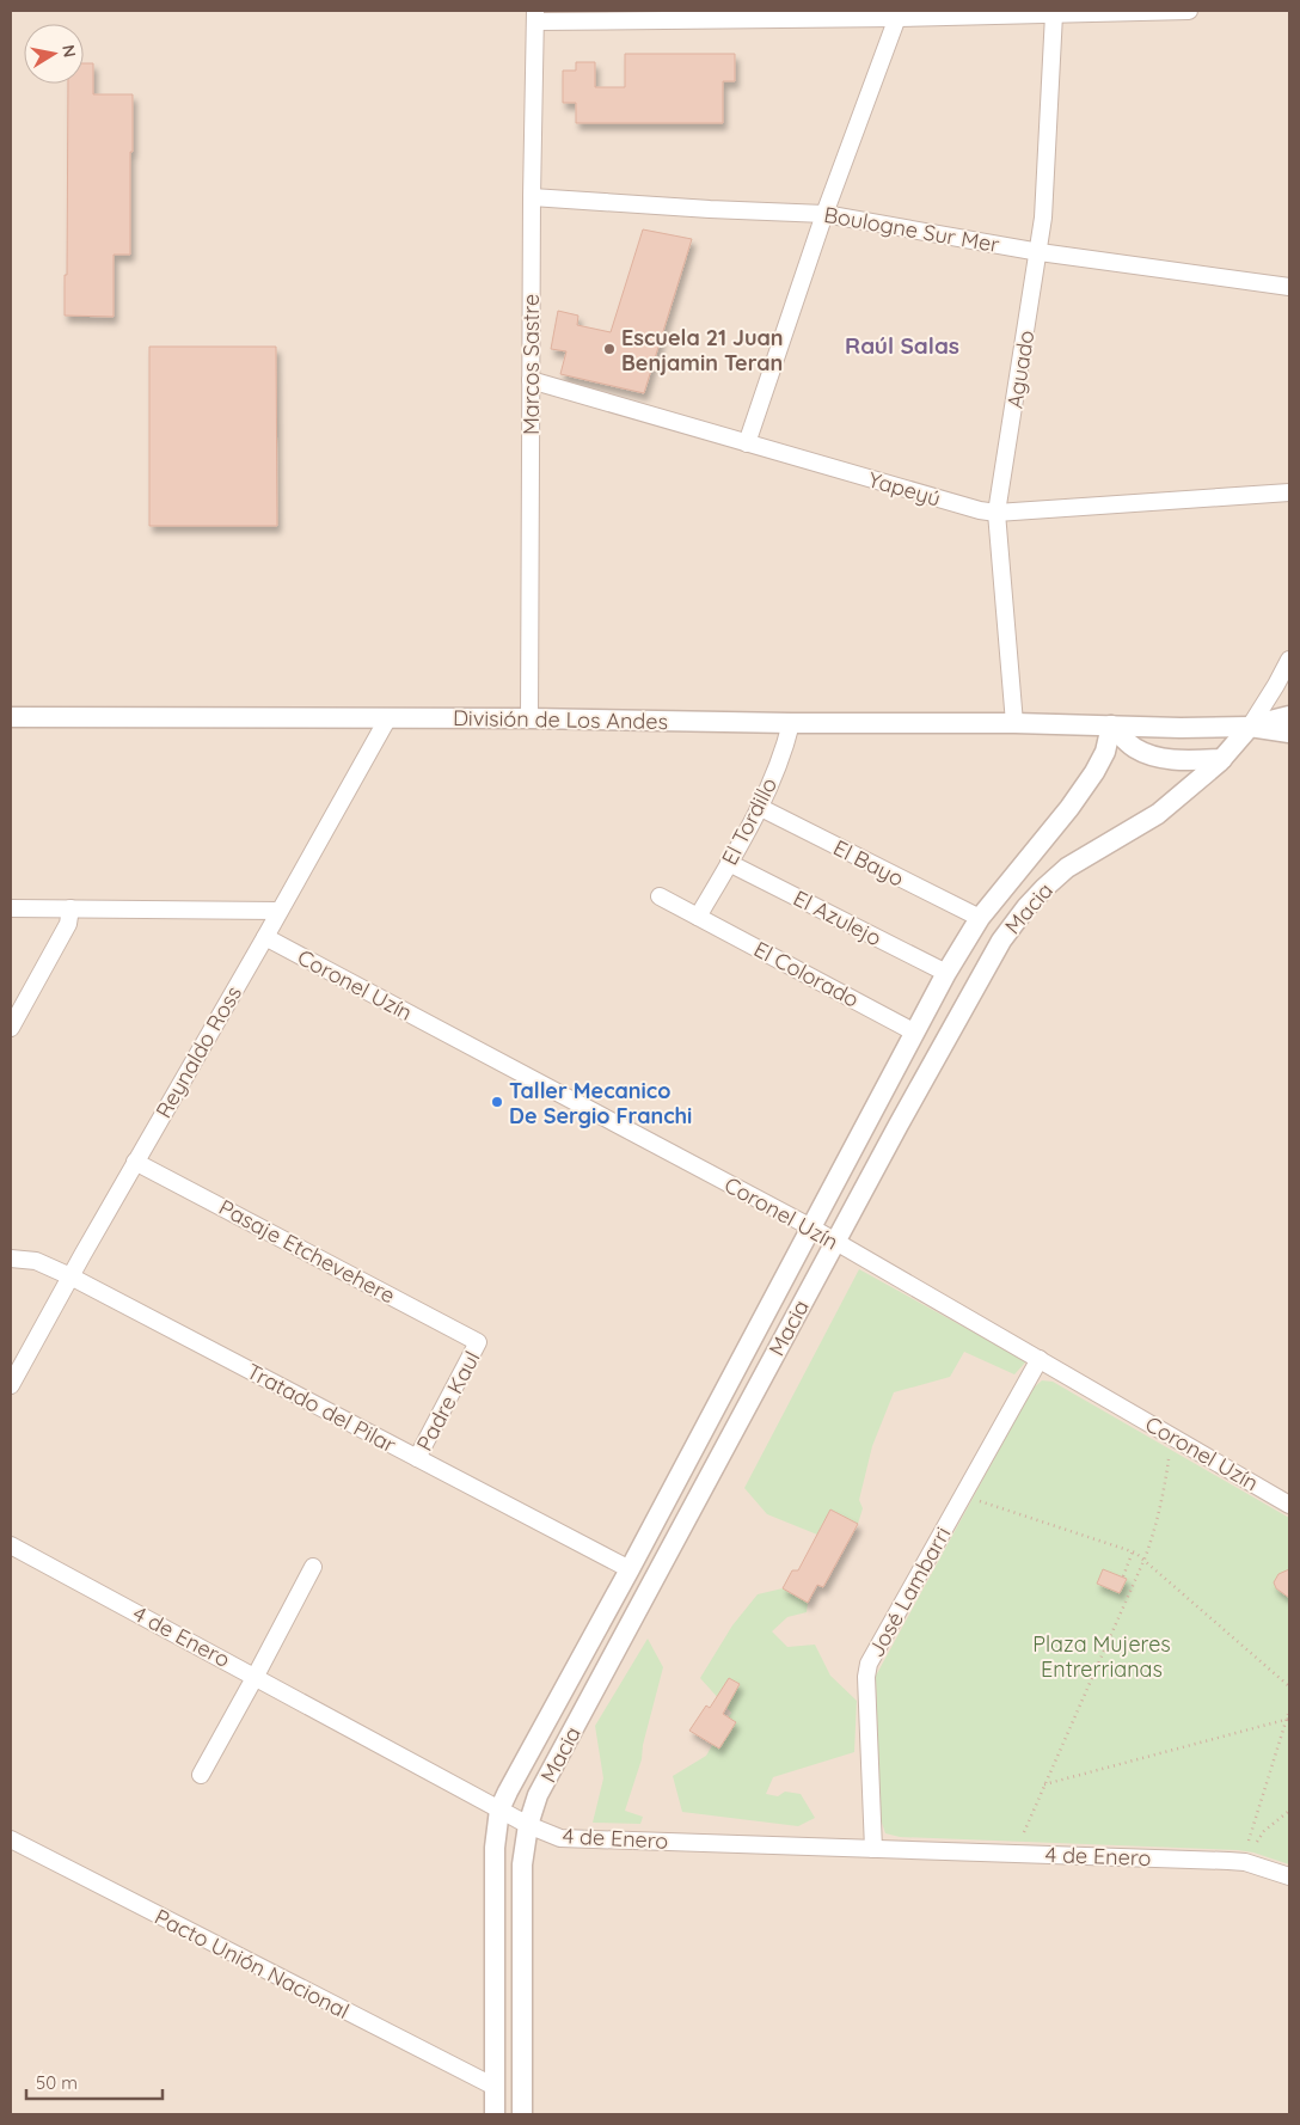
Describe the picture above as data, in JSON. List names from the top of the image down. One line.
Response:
{"streets":{"street":["Boulogne Sur Mer","Marcos Sastre","Aguado","Yapeyú","División de Los Andes","El Tordillo","El Bayo","Macia","El Azulejo","El Colorado","Coronel Uzín","Reynaldo Ross","Pasaje Etchevehere","Padre Kaul","Tratado del Pilar","José Lambarri","4 de Enero","Pacto Unión Nacional"]},"crossings":[["Boulogne Sur Mer","Marcos Sastre"],["Boulogne Sur Mer","Aguado"],["Marcos Sastre","Yapeyú"],["Marcos Sastre","División de Los Andes"],["Aguado","Yapeyú"],["Aguado","División de Los Andes"],["División de Los Andes","El Tordillo"],["División de Los Andes","Macia"],["División de Los Andes","Reynaldo Ross"],["El Tordillo","El Bayo"],["El Tordillo","El Azulejo"],["El Tordillo","El Colorado"],["El Bayo","Macia"],["Macia","El Azulejo"],["Macia","El Colorado"],["Macia","Coronel Uzín"],["Macia","Tratado del Pilar"],["Macia","4 de Enero"],["Macia","Pacto Unión Nacional"],["Coronel Uzín","Reynaldo Ross"],["Coronel Uzín","José Lambarri"],["Reynaldo Ross","Pasaje Etchevehere"],["Reynaldo Ross","Tratado del Pilar"],["Pasaje Etchevehere","Padre Kaul"],["Padre Kaul","Tratado del Pilar"],["José Lambarri","4 de Enero"]],"districts":["Raúl Salas"],"parks":["Plaza Mujeres Entrerrianas"],"places":["Escuela 21 Juan Benjamin Teran","Taller Mecanico De Sergio Franchi"],"scale_bar":"50 m","north":"right"}
